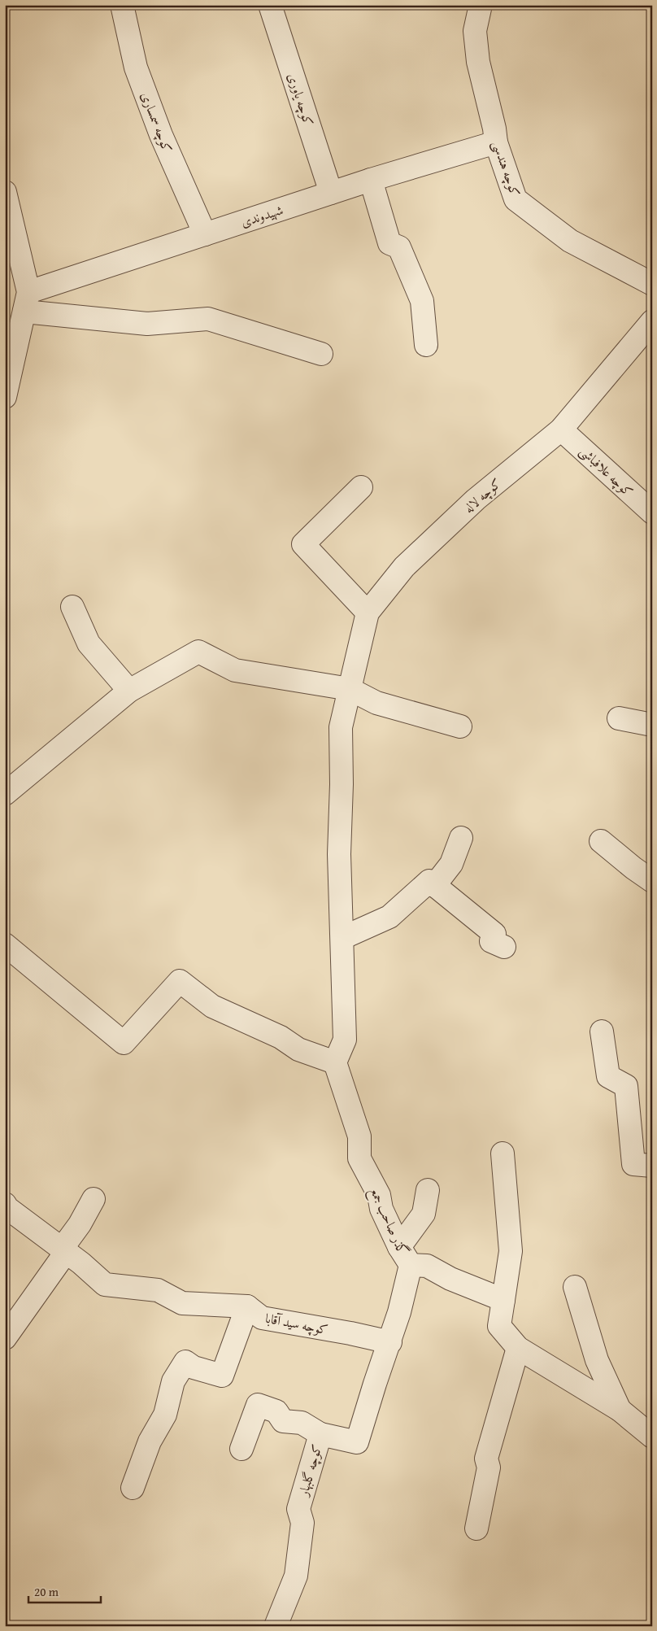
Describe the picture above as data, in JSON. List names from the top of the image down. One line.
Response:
{"streets":{"street":["کوچه یاوری","کوچه سمساری","کوچه هندسی","شهیدوندی","کوچه علافباشی","کوچه لاله","گذر صاحب جمع","کوچه سید آقابا","کوچه گلبهار"]},"crossings":[["کوچه یاوری","شهیدوندی"],["کوچه سمساری","شهیدوندی"],["کوچه هندسی","شهیدوندی"],["کوچه علافباشی","کوچه لاله"],["کوچه لاله","گذر صاحب جمع"],["گذر صاحب جمع","کوچه گلبهار"],["کوچه سید آقابا","کوچه گلبهار"]],"scale_bar":"20 m"}
